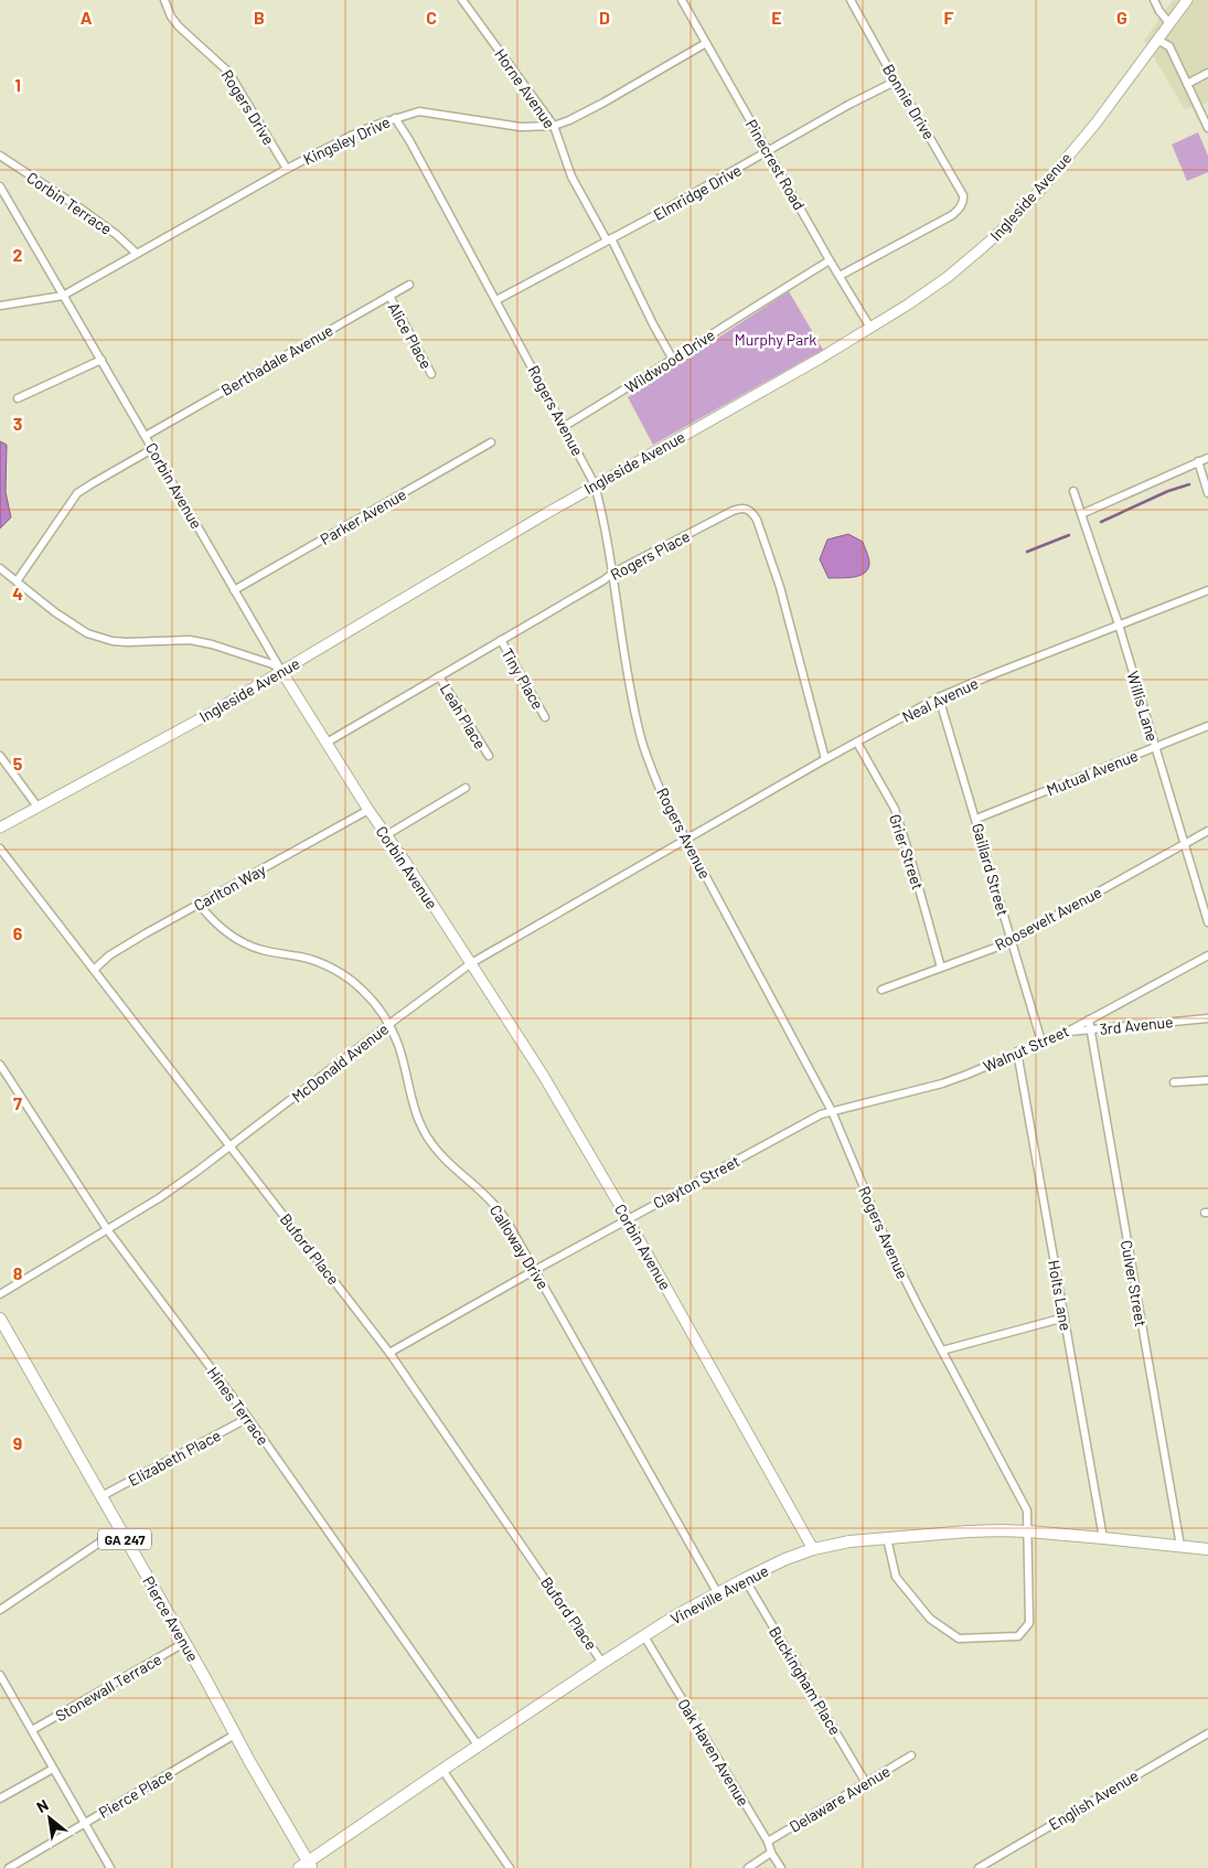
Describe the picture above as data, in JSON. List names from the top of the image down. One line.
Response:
{"streets":{"main road":["GA 247","Vineville Avenue","Pierce Avenue"],"street":["Horne Avenue","Bonnie Drive","Rogers Drive","Kingsley Drive","Pinecrest Road","Elmridge Drive","Ingleside Avenue","Corbin Terrace","Alice Place","Berthadale Avenue","Wildwood Drive","Rogers Avenue","Corbin Avenue","Parker Avenue","Rogers Place","Tiny Place","Neal Avenue","Willis Lane","Leah Place","Mutual Avenue","Grier Street","Gaillard Street","Carlton Way","Roosevelt Avenue","3rd Avenue","Walnut Street","McDonald Avenue","Clayton Street","Calloway Drive","Buford Place","Culver Street","Holts Lane","Hines Terrace","Elizabeth Place","Buckingham Place","Stonewall Terrace","Oak Haven Avenue","Pierce Place","Delaware Avenue","English Avenue"]},"crossings":[["Horne Avenue","Kingsley Drive"],["Horne Avenue","Elmridge Drive"],["Horne Avenue","Wildwood Drive"],["Bonnie Drive","Pinecrest Road"],["Bonnie Drive","Elmridge Drive"],["Rogers Drive","Kingsley Drive"],["Kingsley Drive","Pinecrest Road"],["Kingsley Drive","Corbin Terrace"],["Kingsley Drive","Rogers Avenue"],["Kingsley Drive","Corbin Avenue"],["Pinecrest Road","Elmridge Drive"],["Pinecrest Road","Ingleside Avenue"],["Pinecrest Road","Wildwood Drive"],["Elmridge Drive","Rogers Avenue"],["Ingleside Avenue","Rogers Avenue"],["Ingleside Avenue","Corbin Avenue"],["Alice Place","Berthadale Avenue"],["Berthadale Avenue","Corbin Avenue"],["Wildwood Drive","Rogers Avenue"],["Rogers Avenue","Rogers Place"],["Rogers Avenue","Neal Avenue"],["Rogers Avenue","Walnut Street"],["Rogers Avenue","McDonald Avenue"],["Rogers Avenue","Clayton Street"],["Rogers Avenue","Vineville Avenue"],["Corbin Avenue","Parker Avenue"],["Corbin Avenue","Rogers Place"],["Corbin Avenue","Carlton Way"],["Corbin Avenue","McDonald Avenue"],["Corbin Avenue","Clayton Street"],["Corbin Avenue","Vineville Avenue"],["Rogers Place","Tiny Place"],["Rogers Place","Neal Avenue"],["Rogers Place","Leah Place"],["Neal Avenue","Willis Lane"],["Neal Avenue","Grier Street"],["Neal Avenue","Gaillard Street"],["Neal Avenue","McDonald Avenue"],["Willis Lane","Mutual Avenue"],["Willis Lane","Roosevelt Avenue"],["Mutual Avenue","Gaillard Street"],["Grier Street","Roosevelt Avenue"],["Gaillard Street","Roosevelt Avenue"],["Gaillard Street","Walnut Street"],["Carlton Way","Calloway Drive"],["Carlton Way","Buford Place"],["3rd Avenue","Walnut Street"],["3rd Avenue","Culver Street"],["Walnut Street","Clayton Street"],["Walnut Street","Culver Street"],["Walnut Street","Holts Lane"],["McDonald Avenue","Calloway Drive"],["McDonald Avenue","Buford Place"],["McDonald Avenue","Hines Terrace"],["Clayton Street","Calloway Drive"],["Clayton Street","Buford Place"],["Calloway Drive","Vineville Avenue"],["Buford Place","Vineville Avenue"],["Culver Street","Vineville Avenue"],["Holts Lane","Vineville Avenue"],["Hines Terrace","Elizabeth Place"],["Hines Terrace","Vineville Avenue"],["Elizabeth Place","Pierce Avenue"],["Vineville Avenue","Pierce Avenue"],["Vineville Avenue","Buckingham Place"],["Vineville Avenue","Oak Haven Avenue"],["Pierce Avenue","Stonewall Terrace"],["Pierce Avenue","Pierce Place"],["Buckingham Place","Delaware Avenue"],["Oak Haven Avenue","Delaware Avenue"]],"parks":["Murphy Park"],"north":"top left","grid":{"columns":["A","B","C","D","E","F","G"],"rows":["1","2","3","4","5","6","7","8","9"]}}
